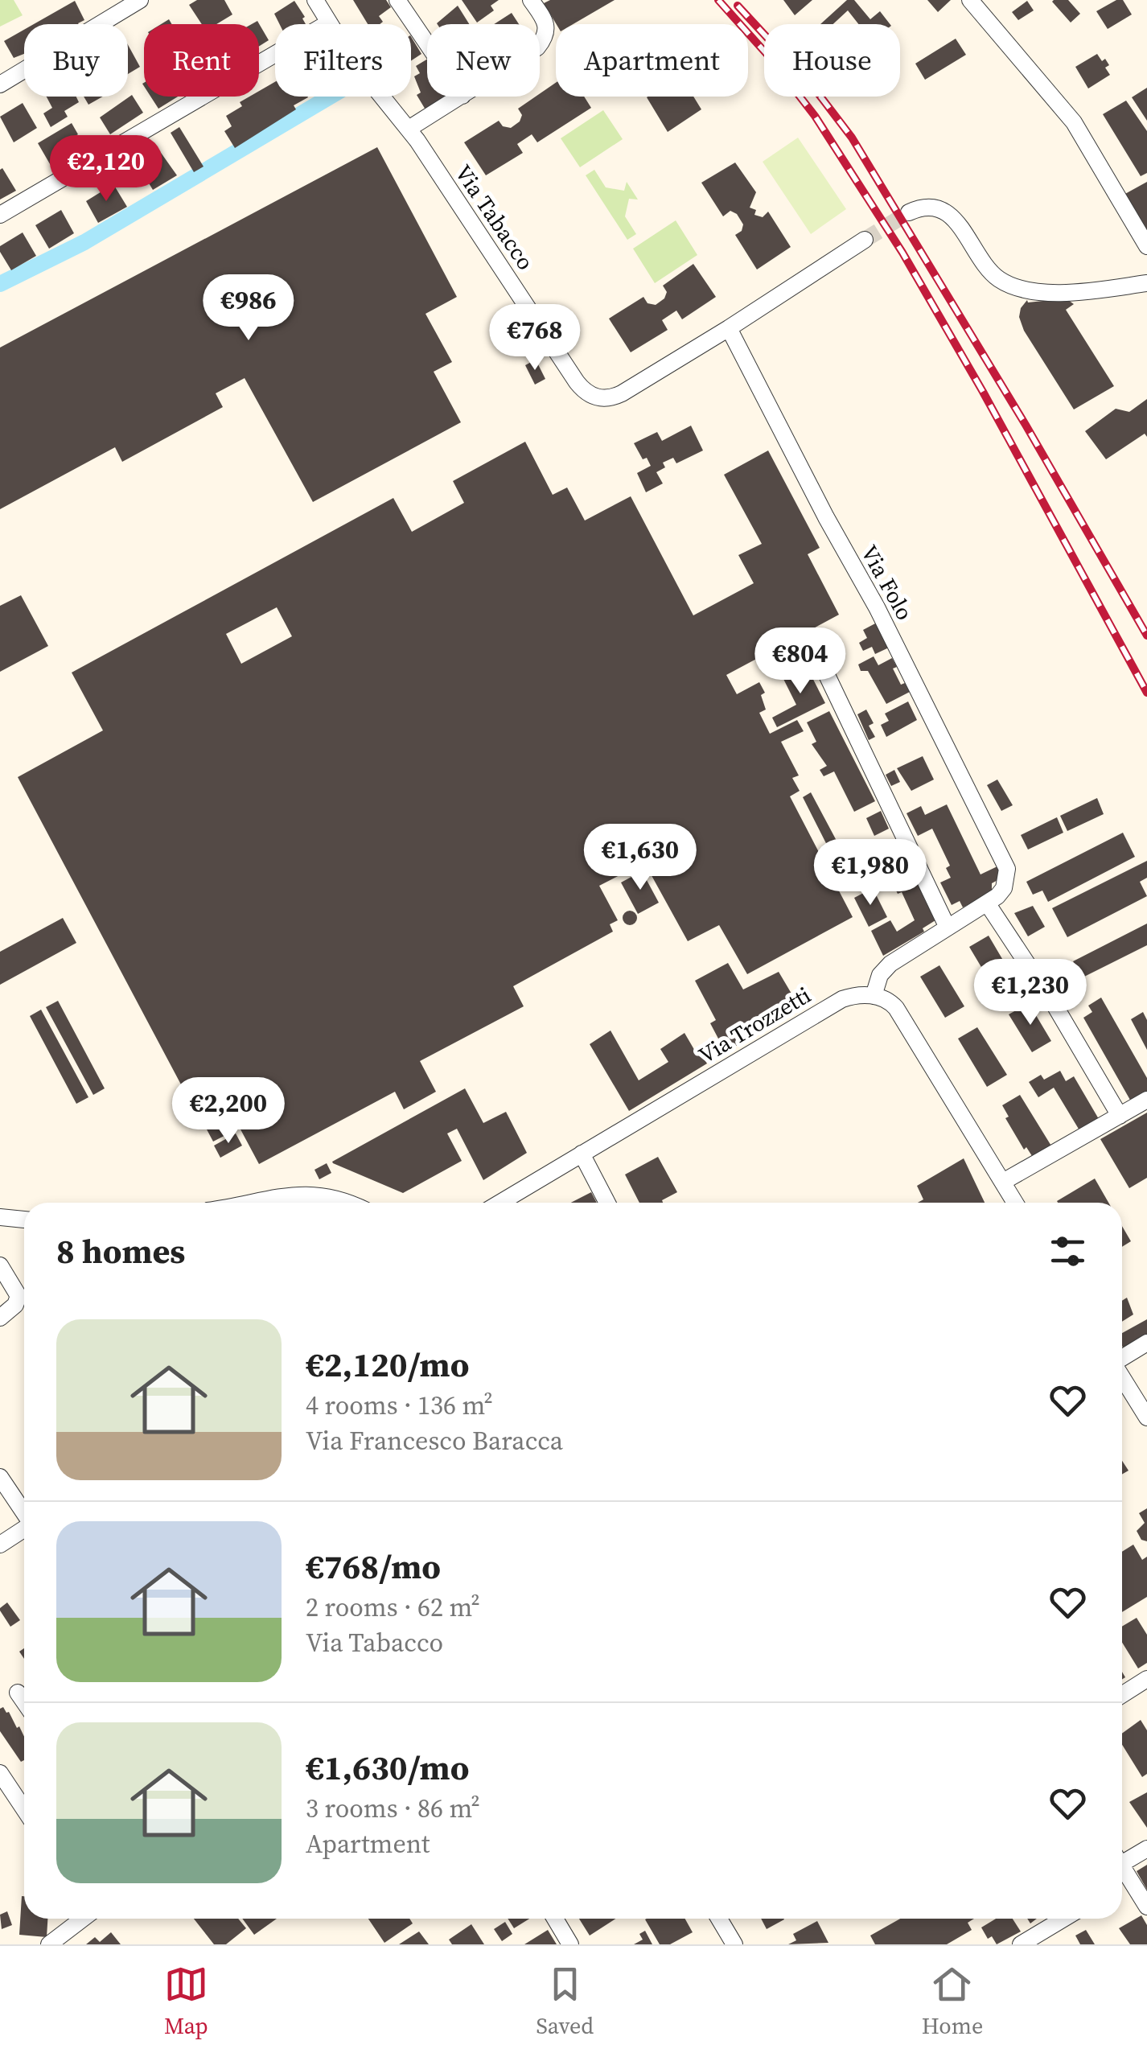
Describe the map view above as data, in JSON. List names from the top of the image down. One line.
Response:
{"streets":{"street":["Via Tabacco","Via Folo","Via Trozzetti"]},"crossings":[["Via Tabacco","Via Folo"]],"page":{"chip":["Buy","Rent","Filters","New","Apartment","House"],"price":["€2,120","€986","€768","€804","€1,630","€1,980","€1,230","€2,200"],"heading":"8 homes","list":[{"name":"€2,120/mo","note":"4 rooms · 136 m² · Via Francesco Baracca"},{"name":"€768/mo","note":"2 rooms · 62 m² · Via Tabacco"},{"name":"€1,630/mo","note":"3 rooms · 86 m² · Apartment"}],"tabs":["Map","Saved","Home"]}}
